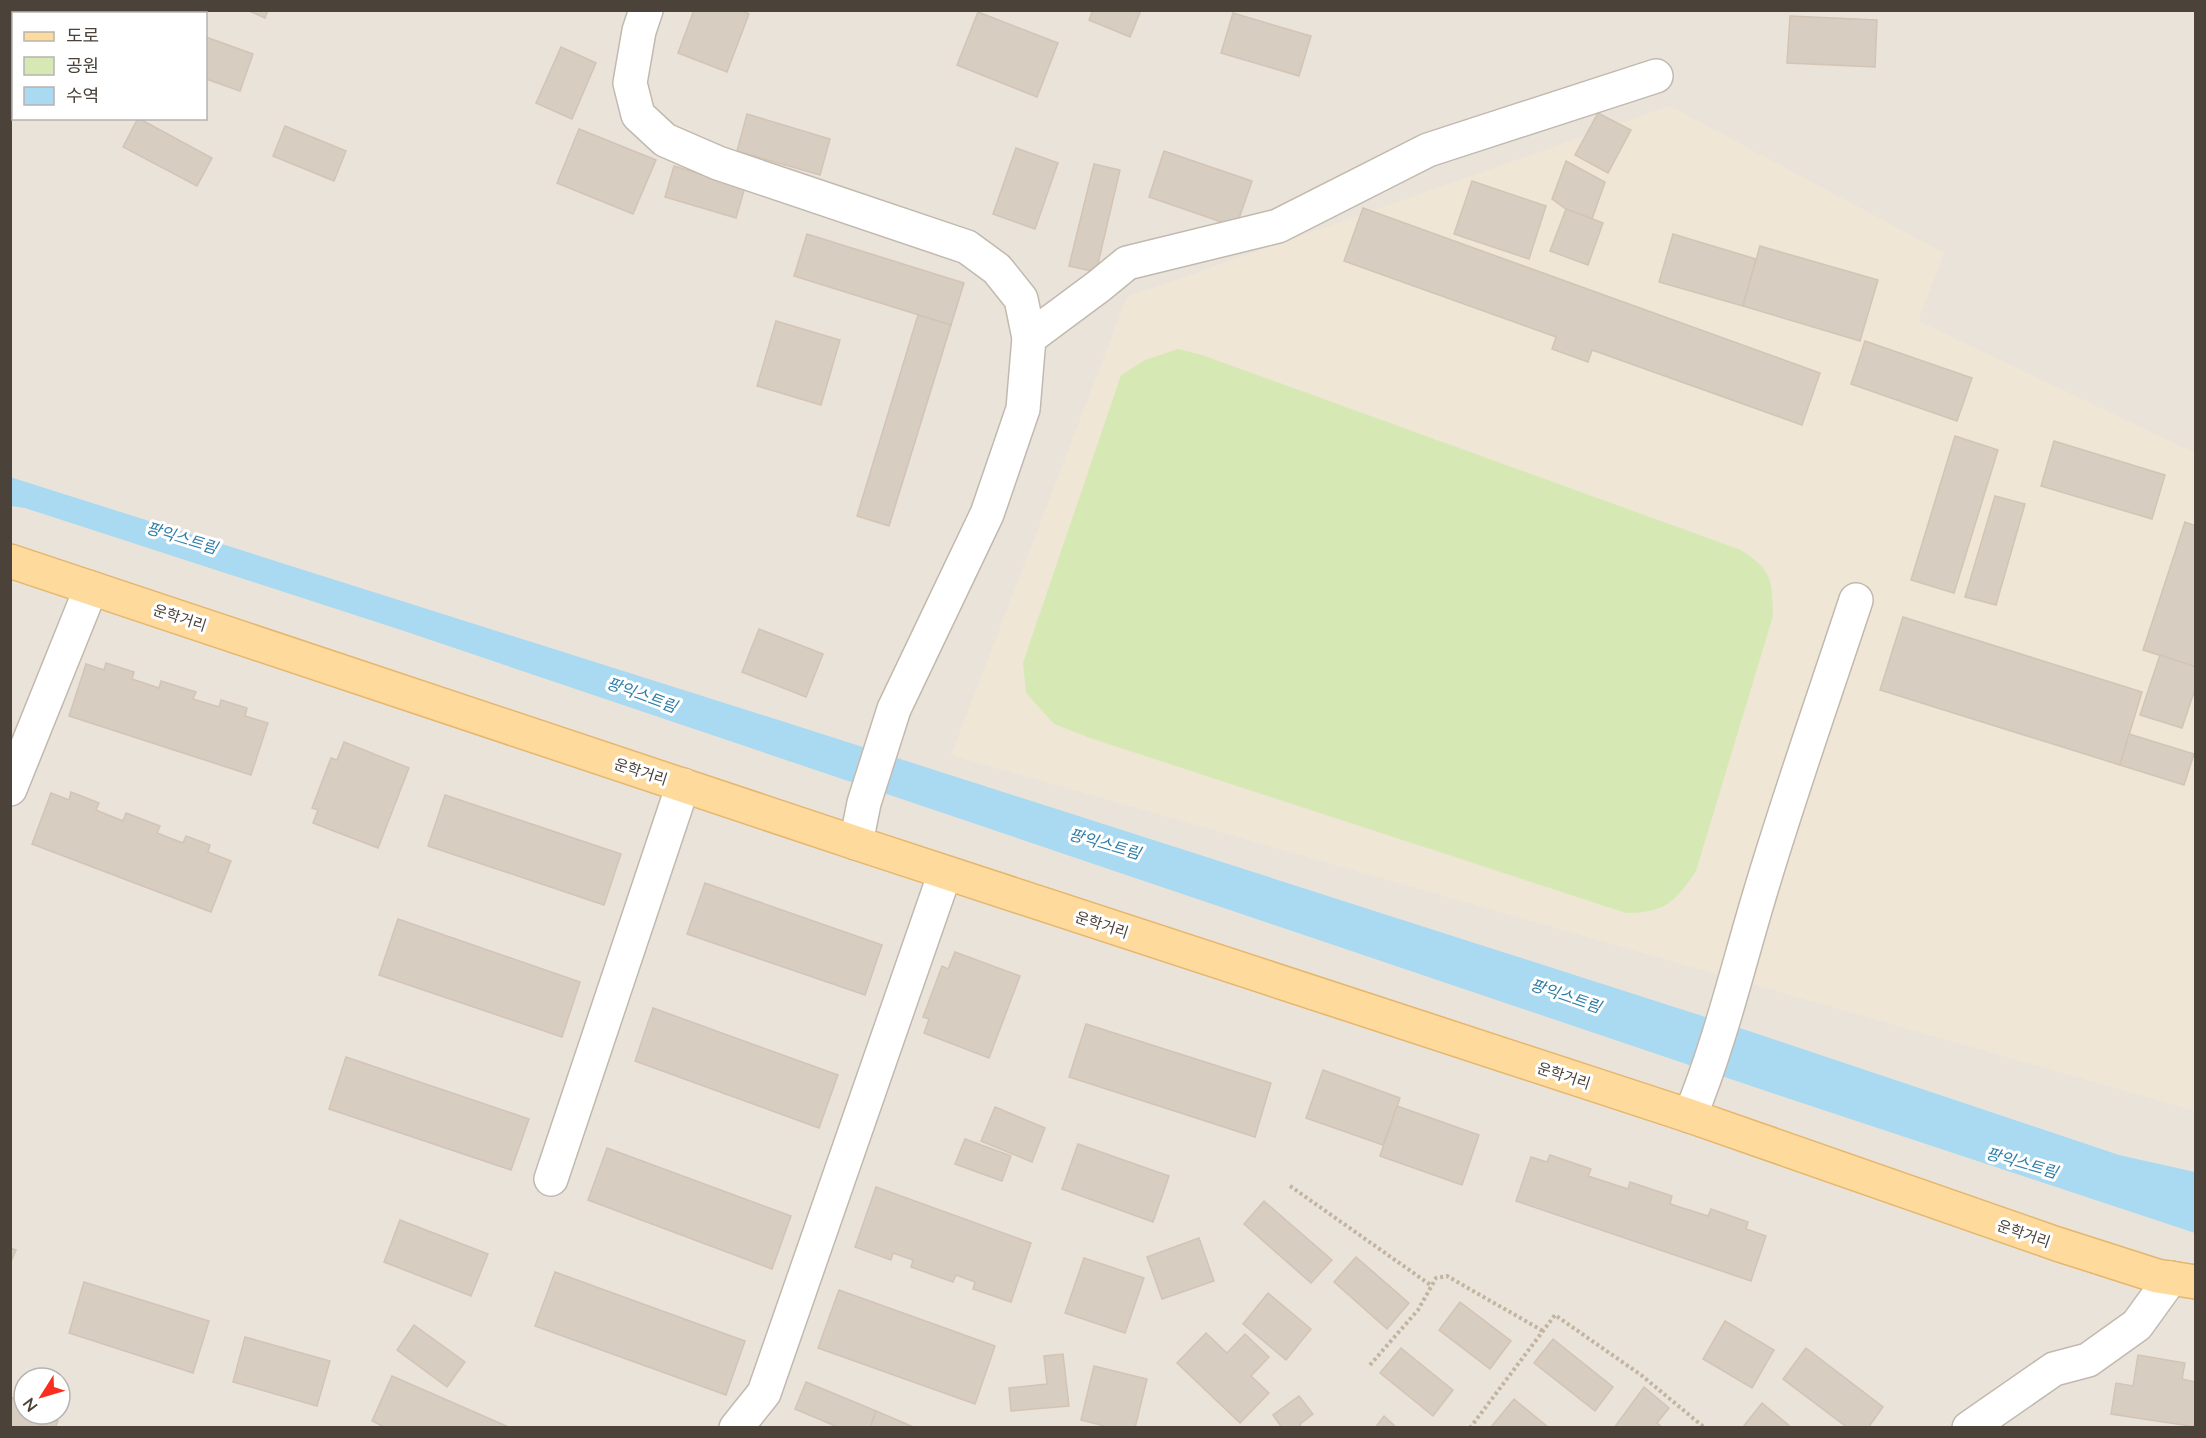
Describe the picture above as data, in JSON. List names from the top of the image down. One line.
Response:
{"streets":{"main road":["운학거리"]},"water":["팡익스트림"],"legend":["도로","공원","수역"],"north":"bottom left"}
